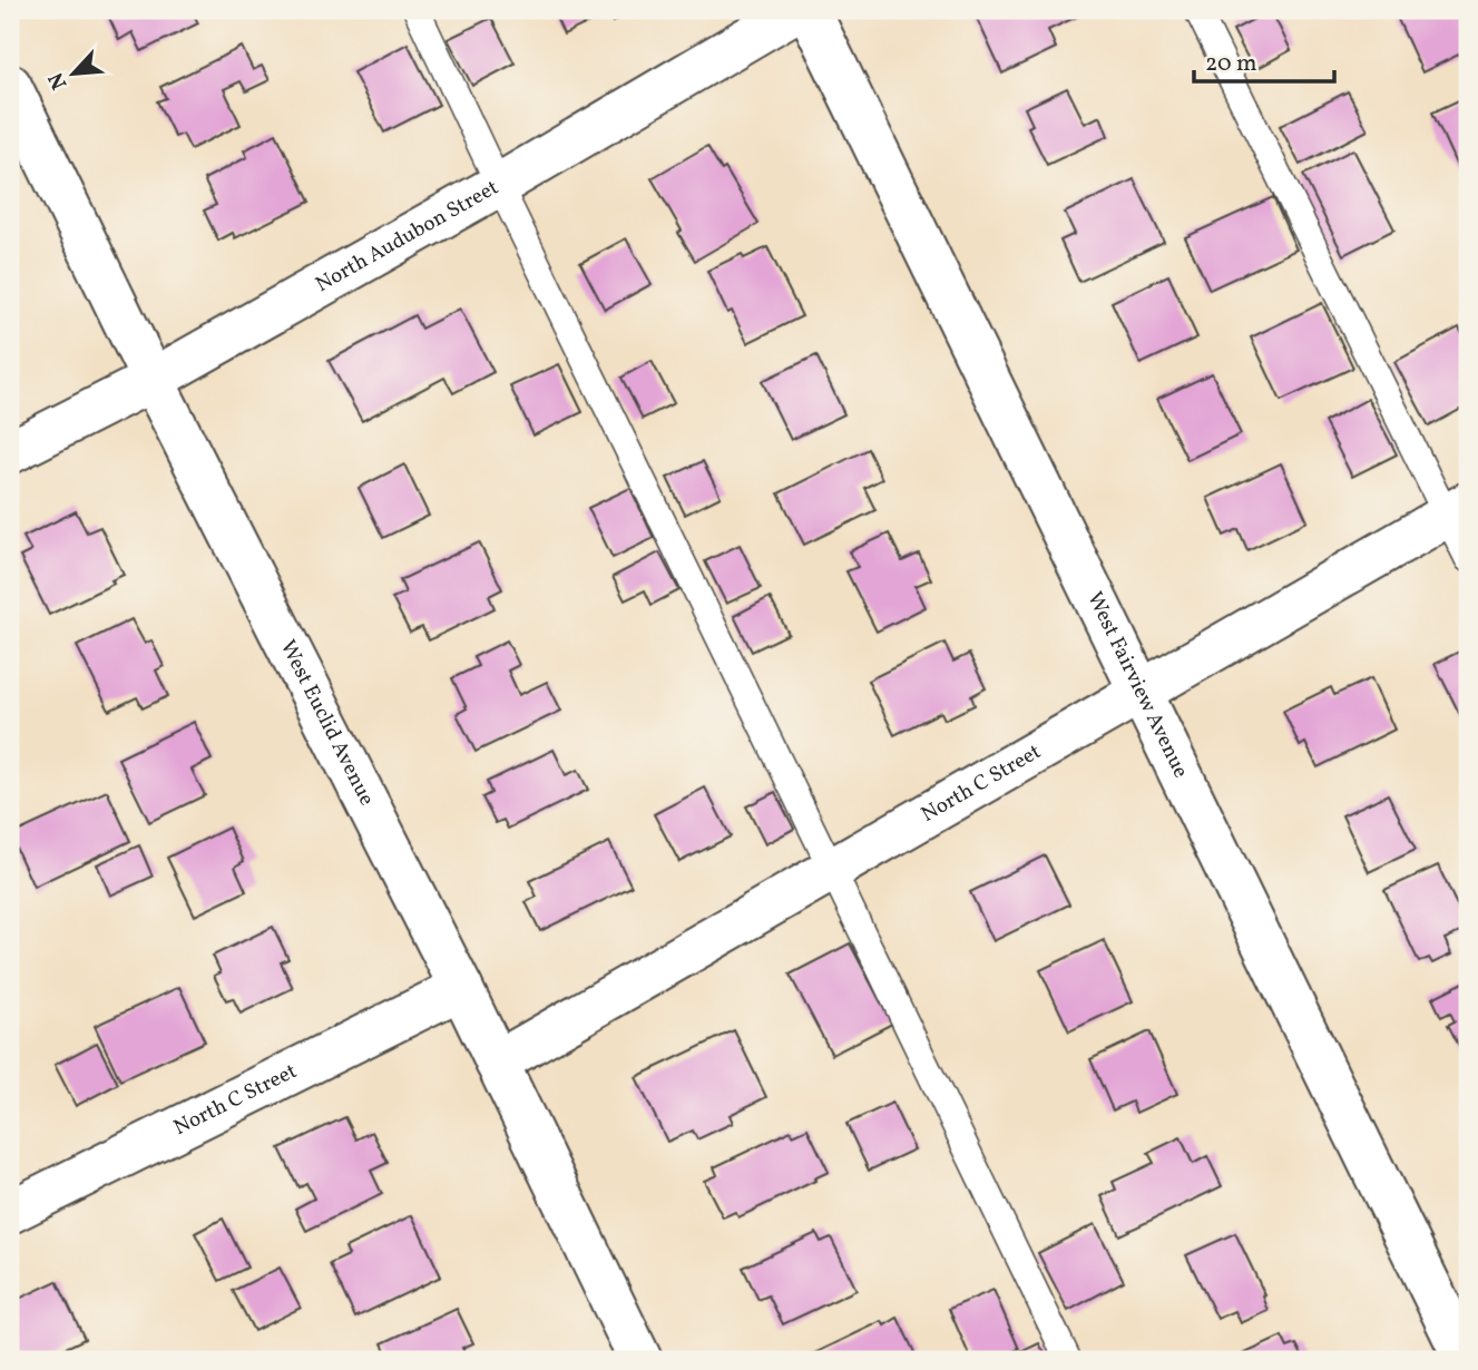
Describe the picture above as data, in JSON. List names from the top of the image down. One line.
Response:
{"streets":{"street":["North Audubon Street","West Fairview Avenue","West Euclid Avenue","North C Street"]},"crossings":[["North Audubon Street","West Euclid Avenue"],["West Fairview Avenue","North C Street"],["West Euclid Avenue","North C Street"]],"scale_bar":"20 m","north":"bottom left"}
